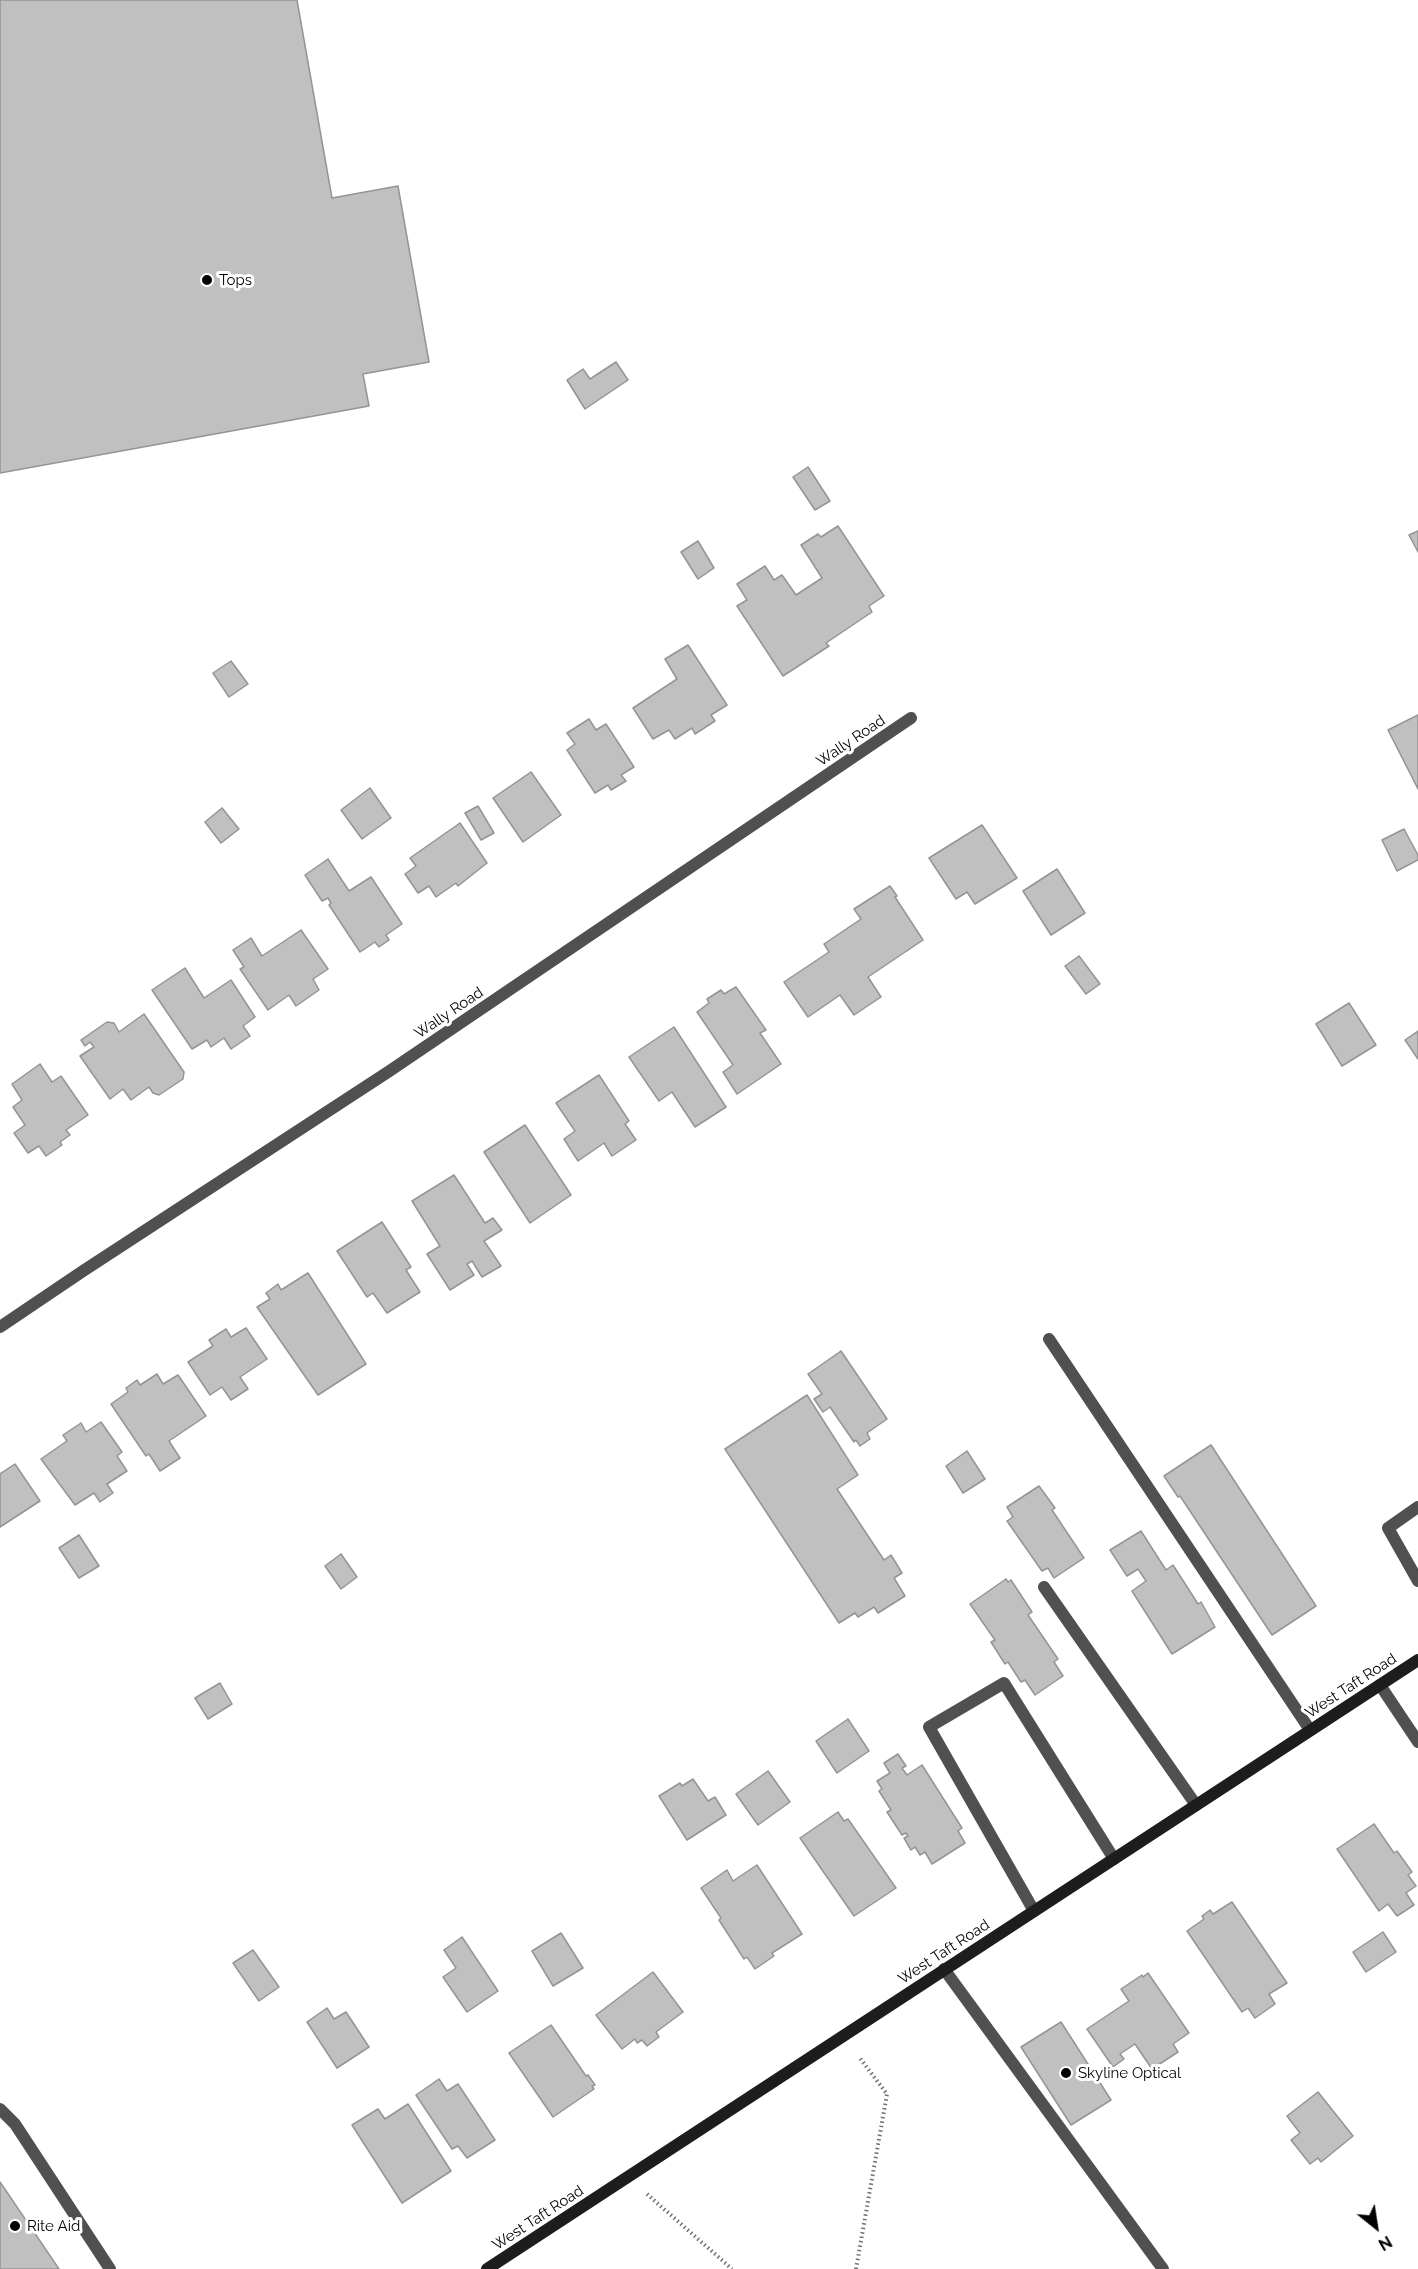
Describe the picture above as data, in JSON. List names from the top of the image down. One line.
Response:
{"streets":{"main road":["West Taft Road"],"street":["Wally Road"]},"places":["Tops","Skyline Optical","Rite Aid"],"north":"bottom right"}
